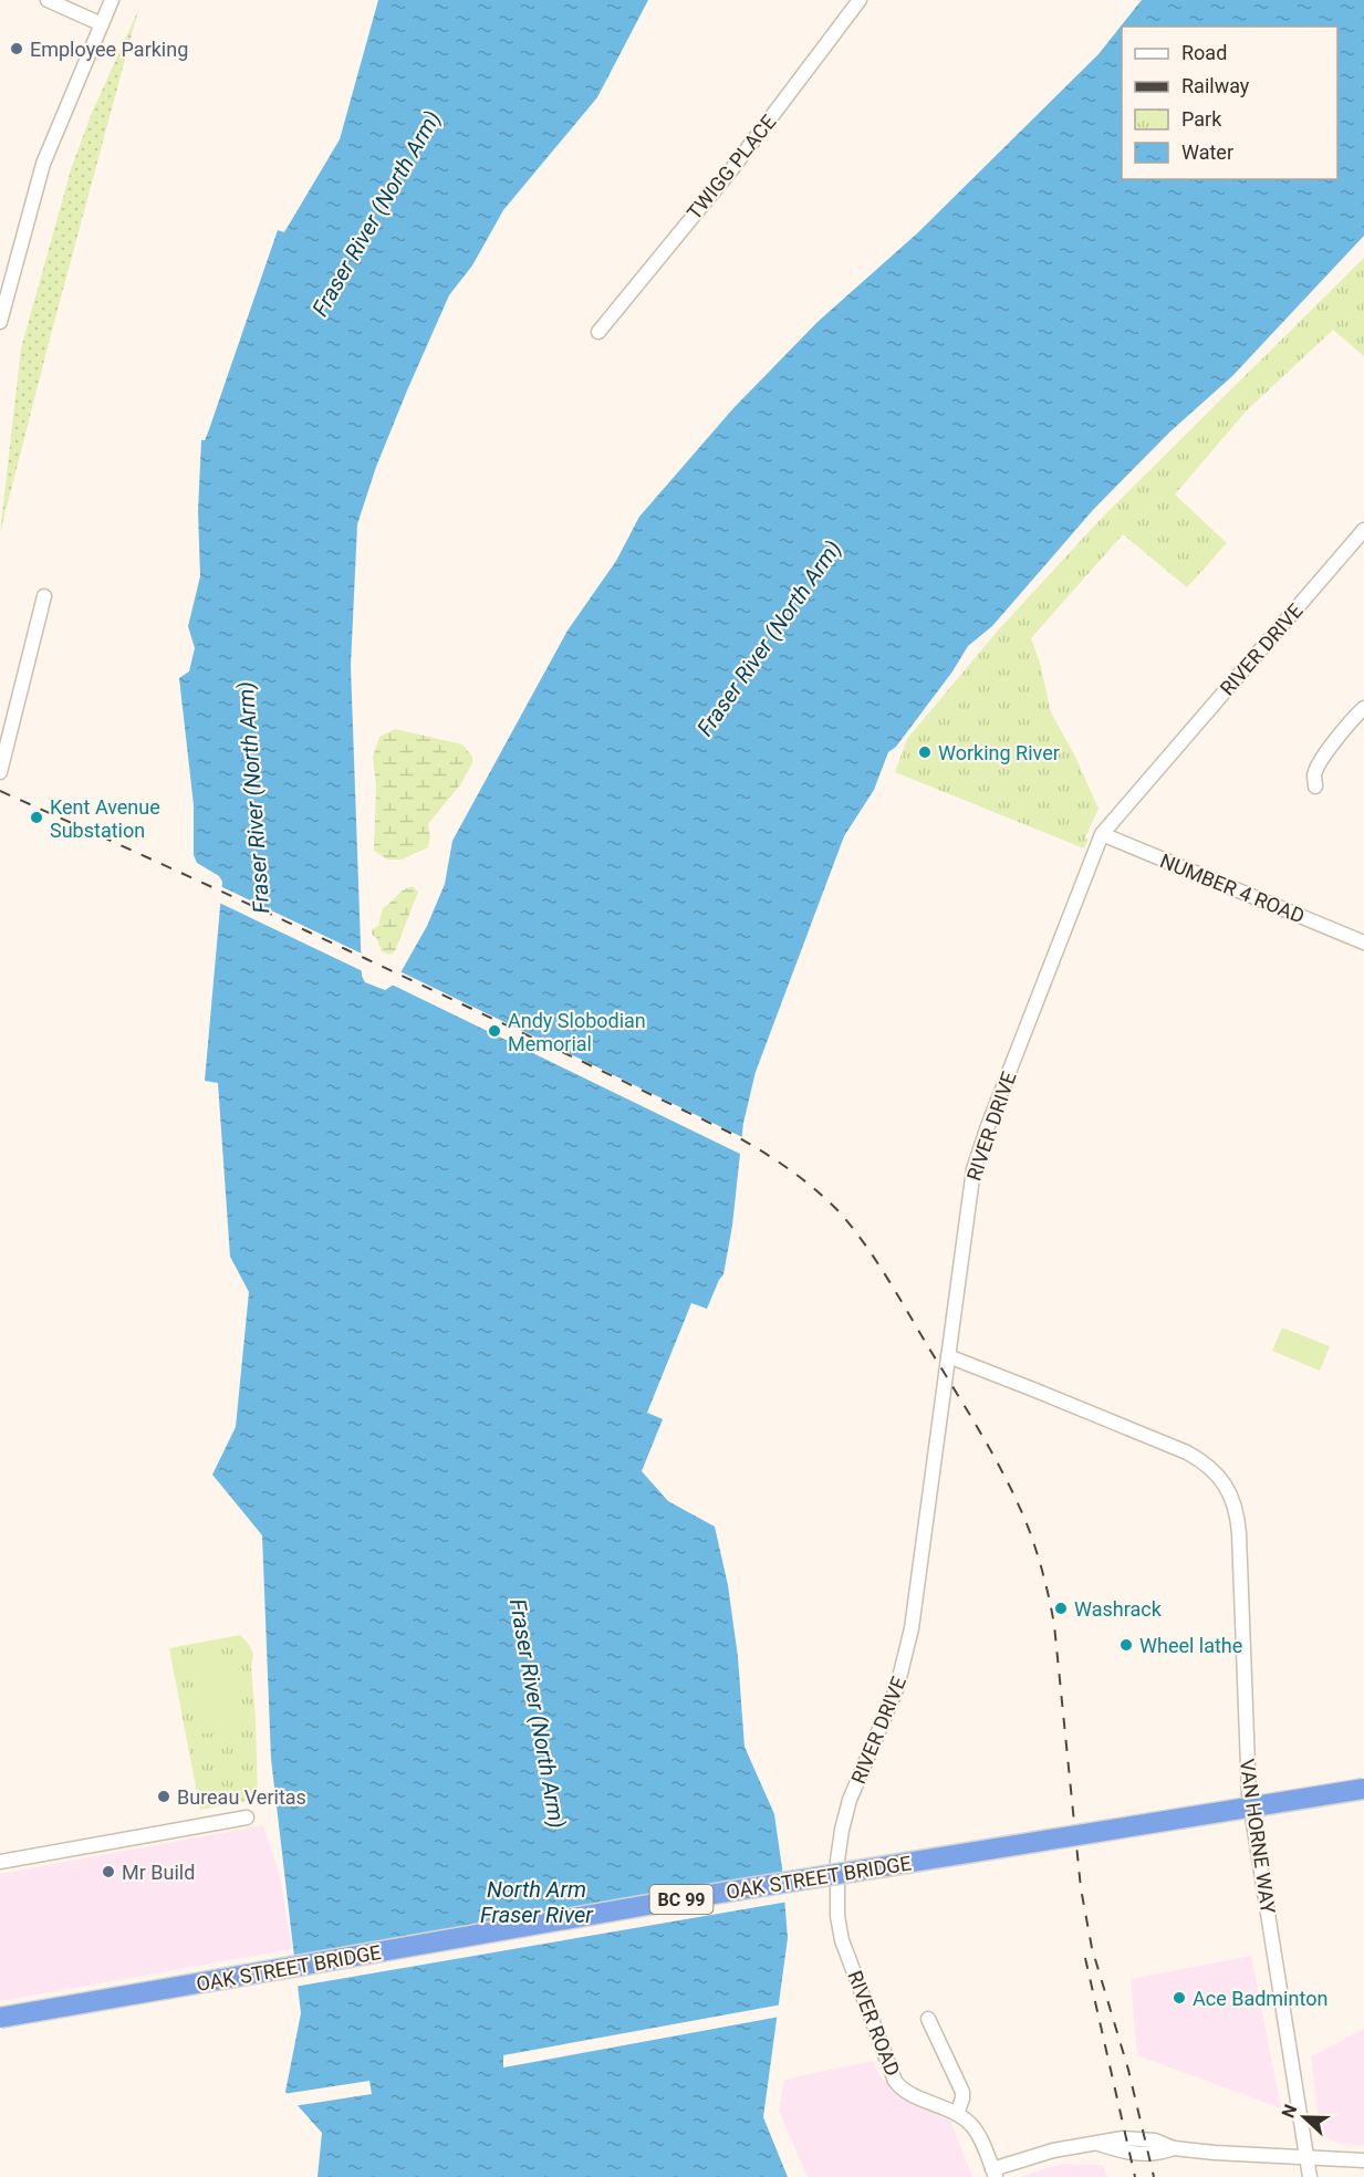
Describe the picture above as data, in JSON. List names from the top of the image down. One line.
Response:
{"streets":{"highway":["OAK STREET BRIDGE","BC 99"],"street":["TWIGG PLACE","RIVER DRIVE","NUMBER 4 ROAD","VAN HORNE WAY","RIVER ROAD"]},"crossings":[["RIVER DRIVE","NUMBER 4 ROAD"],["RIVER DRIVE","VAN HORNE WAY"],["RIVER DRIVE","RIVER ROAD"]],"water":["Fraser River (North Arm)","North Arm Fraser River"],"places":["Employee Parking","Working River","Kent Avenue Substation","Andy Slobodian Memorial","Washrack","Wheel lathe","Bureau Veritas","Mr Build","Ace Badminton"],"legend":["Road","Railway","Park","Water"],"north":"left"}
